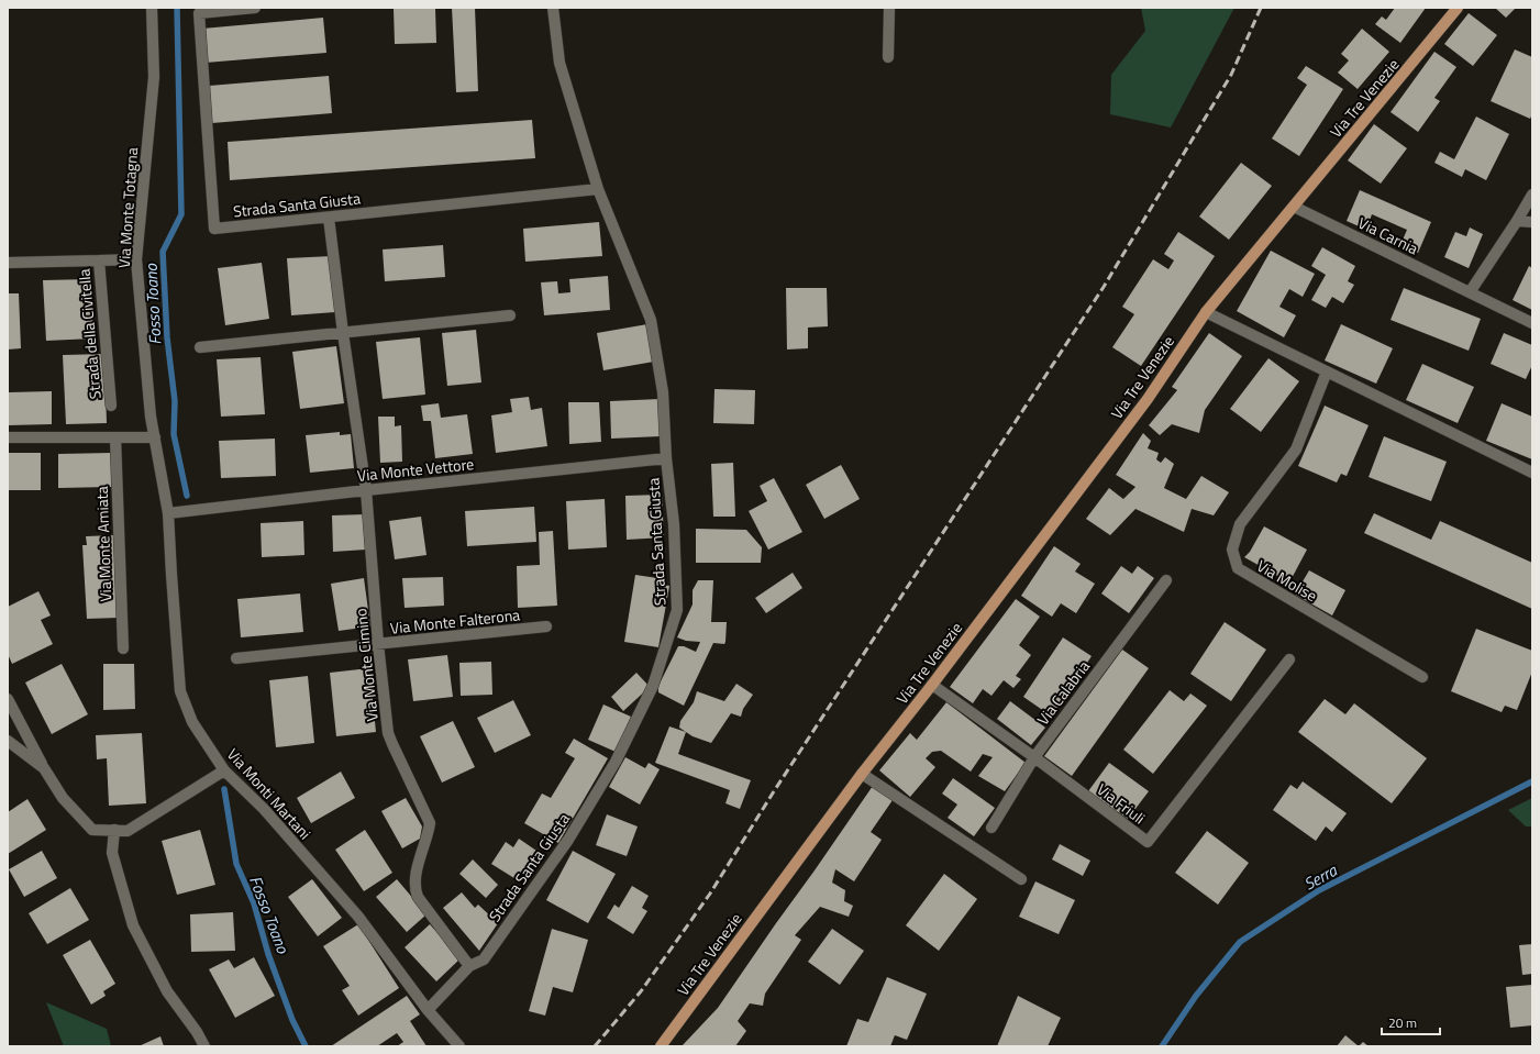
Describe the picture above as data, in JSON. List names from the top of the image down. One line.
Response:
{"streets":{"main road":["Via Tre Venezie"],"street":["Strada Santa Giusta","Via Monte Totagna","Via Carnia","Strada della Civitella","Via Monte Vettore","Via Monte Amiata","Via Molise","Via Monte Falterona","Via Monte Cimino","Via Calabria","Via Monti Martani","Via Friuli"]},"crossings":[["Via Tre Venezie","Via Carnia"],["Via Tre Venezie","Via Friuli"],["Strada Santa Giusta","Via Monte Vettore"],["Strada Santa Giusta","Via Monte Cimino"],["Strada Santa Giusta","Via Monti Martani"],["Via Monte Totagna","Strada della Civitella"],["Via Monte Totagna","Via Monte Vettore"],["Via Monte Totagna","Via Monti Martani"],["Via Monte Vettore","Via Monte Cimino"],["Via Monte Vettore","Via Monti Martani"],["Via Monte Falterona","Via Monte Cimino"],["Via Calabria","Via Friuli"]],"water":["Fosso Toano","Serra"],"scale_bar":"20 m"}
